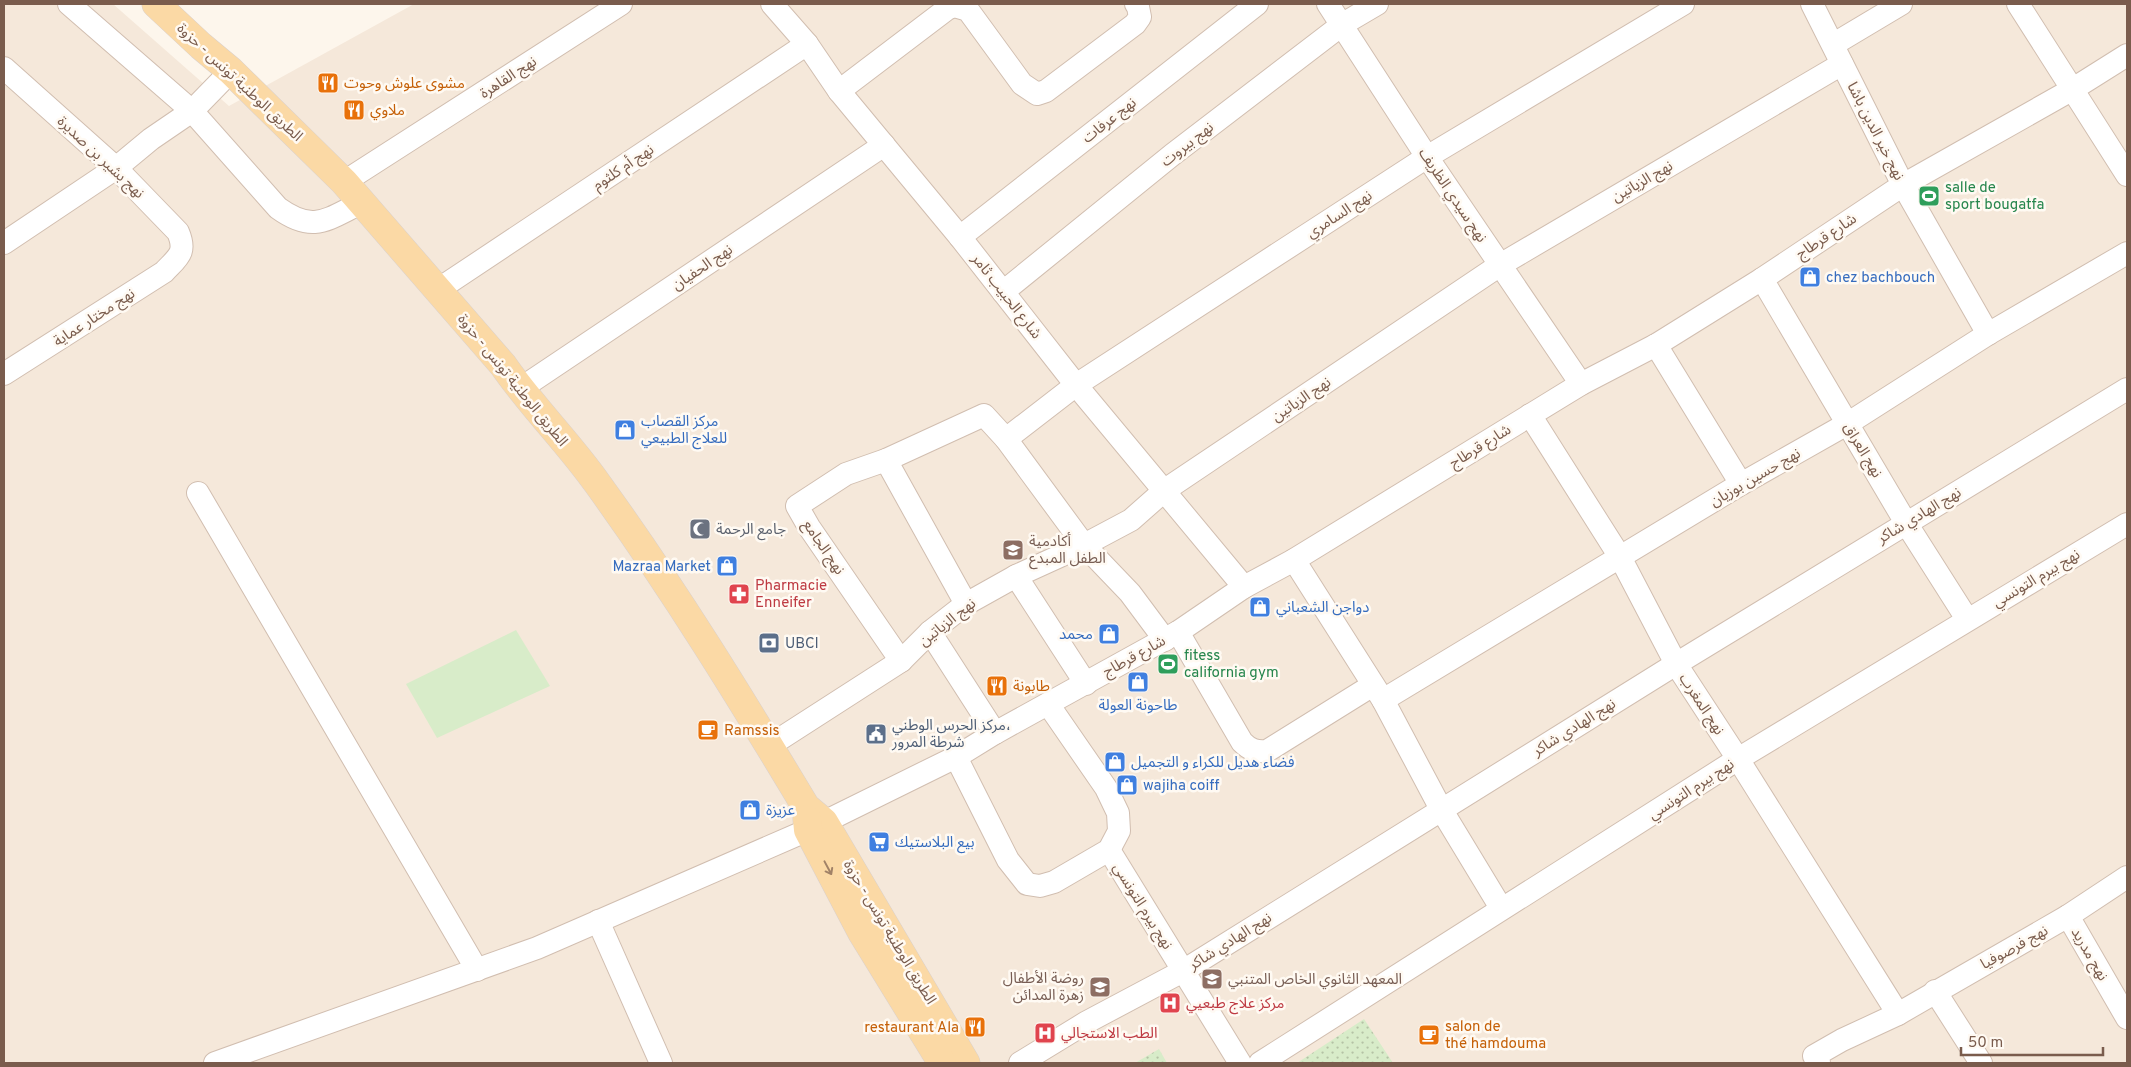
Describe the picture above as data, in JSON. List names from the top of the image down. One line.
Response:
{"streets":{"main road":["الطريق الوطنية تونس - حزوة"],"street":["نهج القاهرة","نهج عرفات","نهج خير الدين باشا","نهج بيروت","نهج بشير بن صديرة","نهج أم كلثوم","نهج الزياتين","نهج سيدي الظريف","نهج السامري","شارع قرطاج","نهج الحفيان","شارع الحبيب ثامر","نهج مختار عماية","نهج العراق","نهج حسين بوزيان","نهج الهادي شاكر","نهج الجامع","نهج بيرم التونسي","نهج المغرب","نهج فرصوفيا","نهج مدريد"]},"crossings":[["نهج القاهرة","الطريق الوطنية تونس - حزوة"],["الطريق الوطنية تونس - حزوة","نهج أم كلثوم"],["الطريق الوطنية تونس - حزوة","نهج الزياتين"],["الطريق الوطنية تونس - حزوة","شارع قرطاج"],["الطريق الوطنية تونس - حزوة","نهج الحفيان"],["نهج عرفات","شارع الحبيب ثامر"],["نهج خير الدين باشا","نهج الزياتين"],["نهج خير الدين باشا","شارع قرطاج"],["نهج خير الدين باشا","نهج حسين بوزيان"],["نهج بيروت","نهج سيدي الظريف"],["نهج بيروت","شارع الحبيب ثامر"],["نهج بشير بن صديرة","نهج مختار عماية"],["نهج أم كلثوم","شارع الحبيب ثامر"],["نهج الزياتين","نهج سيدي الظريف"],["نهج الزياتين","شارع الحبيب ثامر"],["نهج الزياتين","نهج حسين بوزيان"],["نهج الزياتين","نهج الجامع"],["نهج سيدي الظريف","نهج السامري"],["نهج سيدي الظريف","شارع قرطاج"],["نهج السامري","شارع الحبيب ثامر"],["نهج السامري","نهج حسين بوزيان"],["شارع قرطاج","شارع الحبيب ثامر"],["شارع قرطاج","نهج العراق"],["شارع قرطاج","نهج حسين بوزيان"],["شارع قرطاج","نهج المغرب"],["نهج الحفيان","شارع الحبيب ثامر"],["نهج العراق","نهج حسين بوزيان"],["نهج العراق","نهج الهادي شاكر"],["نهج العراق","نهج بيرم التونسي"],["نهج حسين بوزيان","نهج الجامع"],["نهج حسين بوزيان","نهج المغرب"],["نهج الهادي شاكر","نهج بيرم التونسي"],["نهج الهادي شاكر","نهج المغرب"],["نهج بيرم التونسي","نهج المغرب"],["نهج المغرب","نهج فرصوفيا"],["نهج فرصوفيا","نهج مدريد"]],"places":{"restaurant":["مشوى علوش وحوت","ملاوي","طابونة","restaurant Ala"],"sports":["salle de sport bougatfa","fitess california gym"],"shop":["chez bachbouch","مركز القصاب للعلاج الطبيعي","Mazraa Market","دواجن الشعباني","محمد","طاحونة العولة","فضاء هديل للكراء و التجميل","wajiha coiff","عزيزة"],"mosque":["جامع الرحمة"],"school or university":["أكادمية الطفل المبدع","المعهد الثانوي الخاص المتنبي","روضة الأطفال زهرة المدائن"],"pharmacy":["Pharmacie Enneifer"],"bank":["UBCI"],"cafe":["Ramssis","salon de thé hamdouma"],"public building":["مركز الحرس الوطني، شرطة المرور"],"supermarket":["بيع البلاستيك"],"hospital":["مركز علاج طبعيي","الطب الاستجالي"]},"scale_bar":"50 m"}
